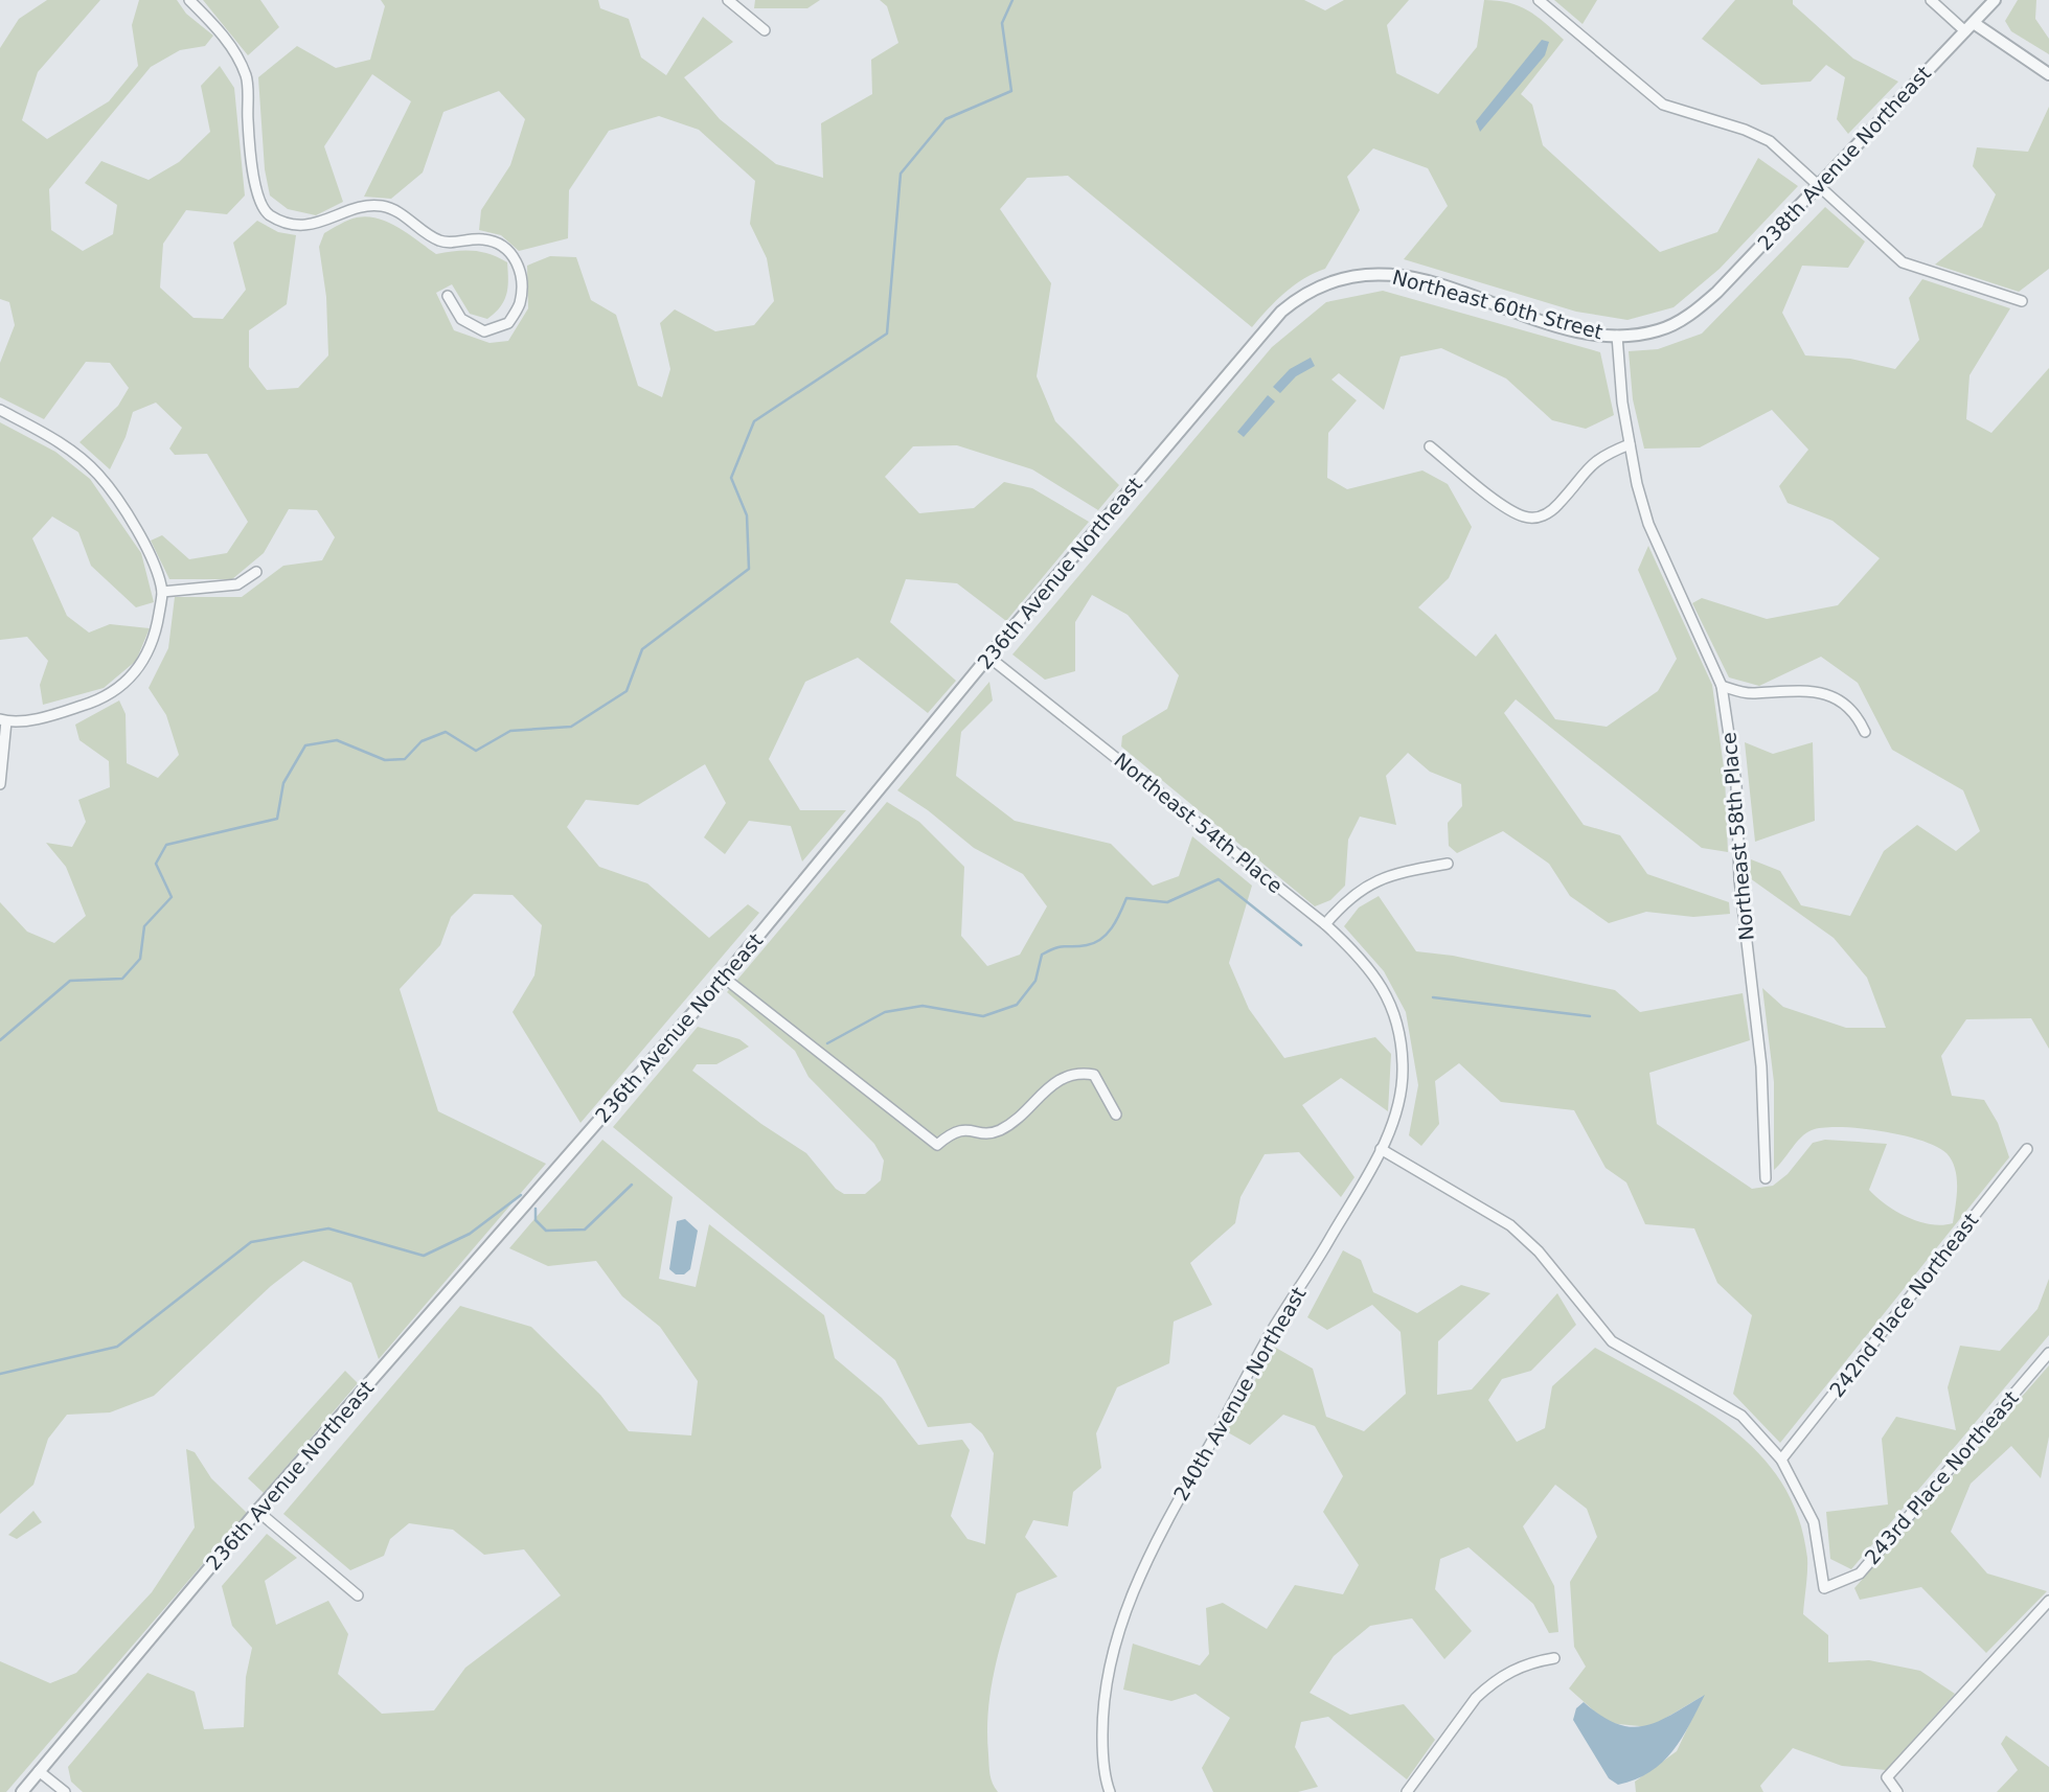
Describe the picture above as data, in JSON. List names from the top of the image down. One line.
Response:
{"streets":{"street":["238th Avenue Northeast","Northeast 60th Street","236th Avenue Northeast","Northeast 54th Place","Northeast 58th Place","242nd Place Northeast","240th Avenue Northeast","243rd Place Northeast"]},"crossings":[["238th Avenue Northeast","Northeast 60th Street"],["Northeast 60th Street","236th Avenue Northeast"],["Northeast 60th Street","Northeast 58th Place"],["236th Avenue Northeast","Northeast 54th Place"],["Northeast 54th Place","240th Avenue Northeast"],["242nd Place Northeast","243rd Place Northeast"]]}
